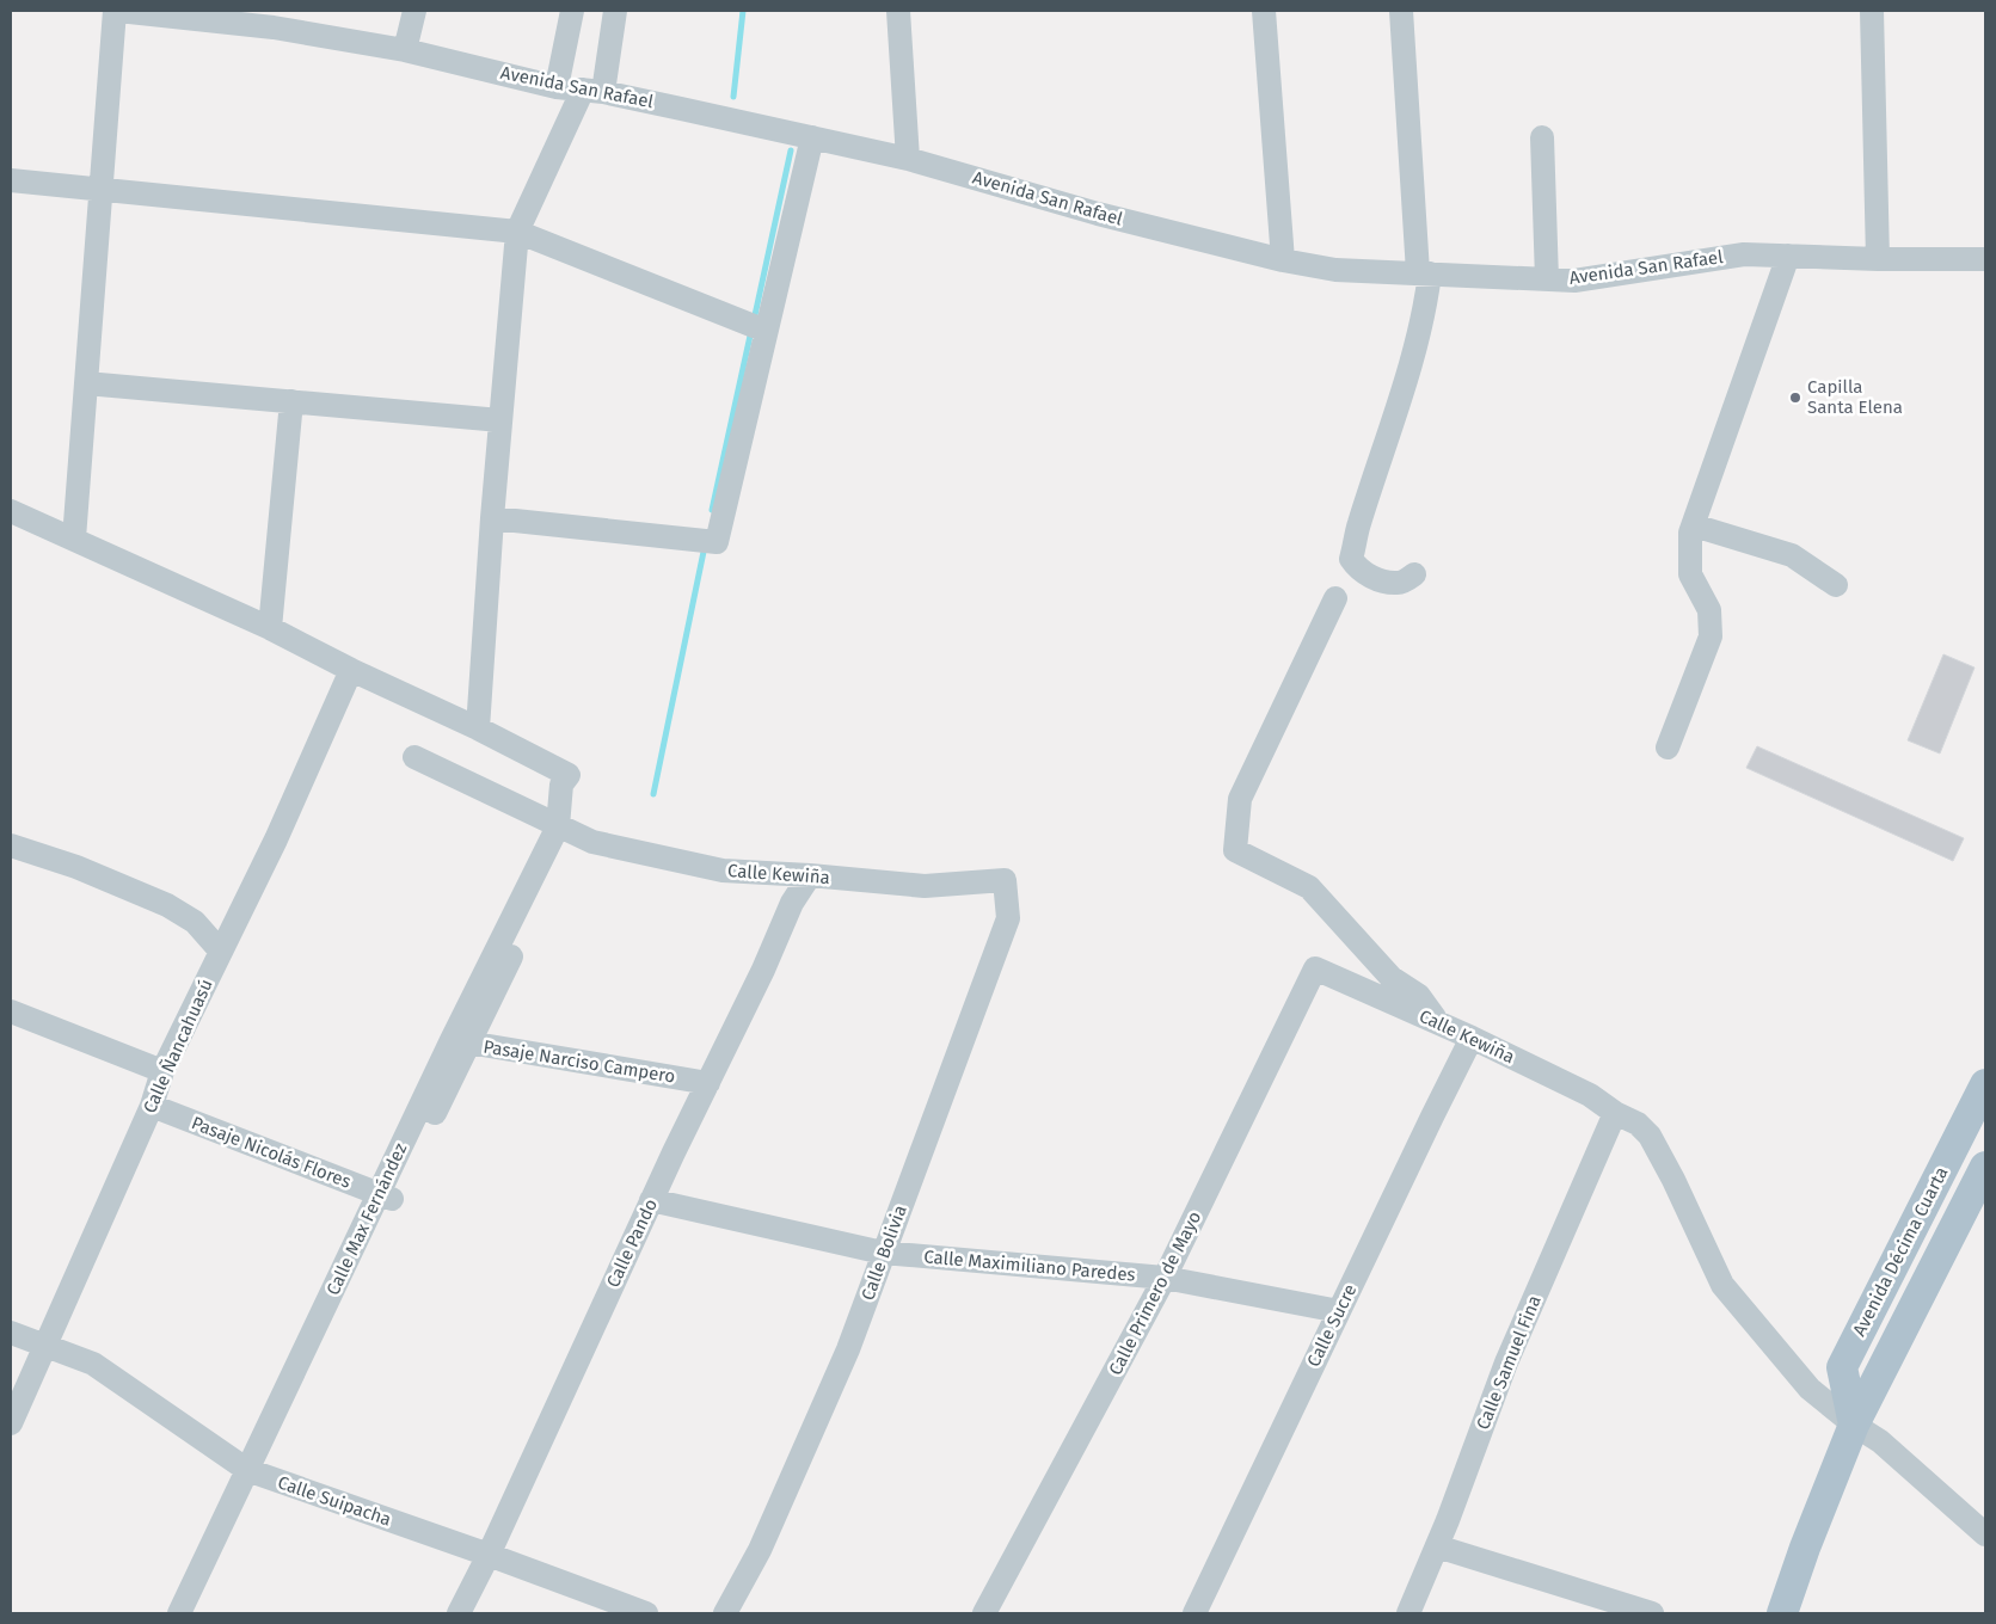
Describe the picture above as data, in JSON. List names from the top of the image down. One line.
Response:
{"streets":{"main road":["Avenida Décima Cuarta"],"street":["Avenida San Rafael","Calle Kewiña","Calle Ñancahuasú","Pasaje Narciso Campero","Pasaje Nicolás Flores","Calle Max Fernández","Calle Pando","Calle Bolivia","Calle Maximiliano Paredes","Calle Primero de Mayo","Calle Sucre","Calle Samuel Fina","Calle Suipacha"]},"crossings":[["Calle Kewiña","Calle Max Fernández"],["Calle Kewiña","Calle Pando"],["Calle Kewiña","Avenida Décima Cuarta"],["Calle Kewiña","Calle Bolivia"],["Calle Kewiña","Calle Primero de Mayo"],["Calle Kewiña","Calle Sucre"],["Calle Kewiña","Calle Samuel Fina"],["Calle Ñancahuasú","Pasaje Nicolás Flores"],["Calle Ñancahuasú","Calle Suipacha"],["Pasaje Narciso Campero","Calle Max Fernández"],["Pasaje Narciso Campero","Calle Pando"],["Pasaje Nicolás Flores","Calle Max Fernández"],["Calle Max Fernández","Calle Suipacha"],["Calle Pando","Calle Maximiliano Paredes"],["Calle Pando","Calle Suipacha"],["Calle Bolivia","Calle Maximiliano Paredes"],["Calle Maximiliano Paredes","Calle Primero de Mayo"],["Calle Maximiliano Paredes","Calle Sucre"]],"places":["Capilla Santa Elena"]}
